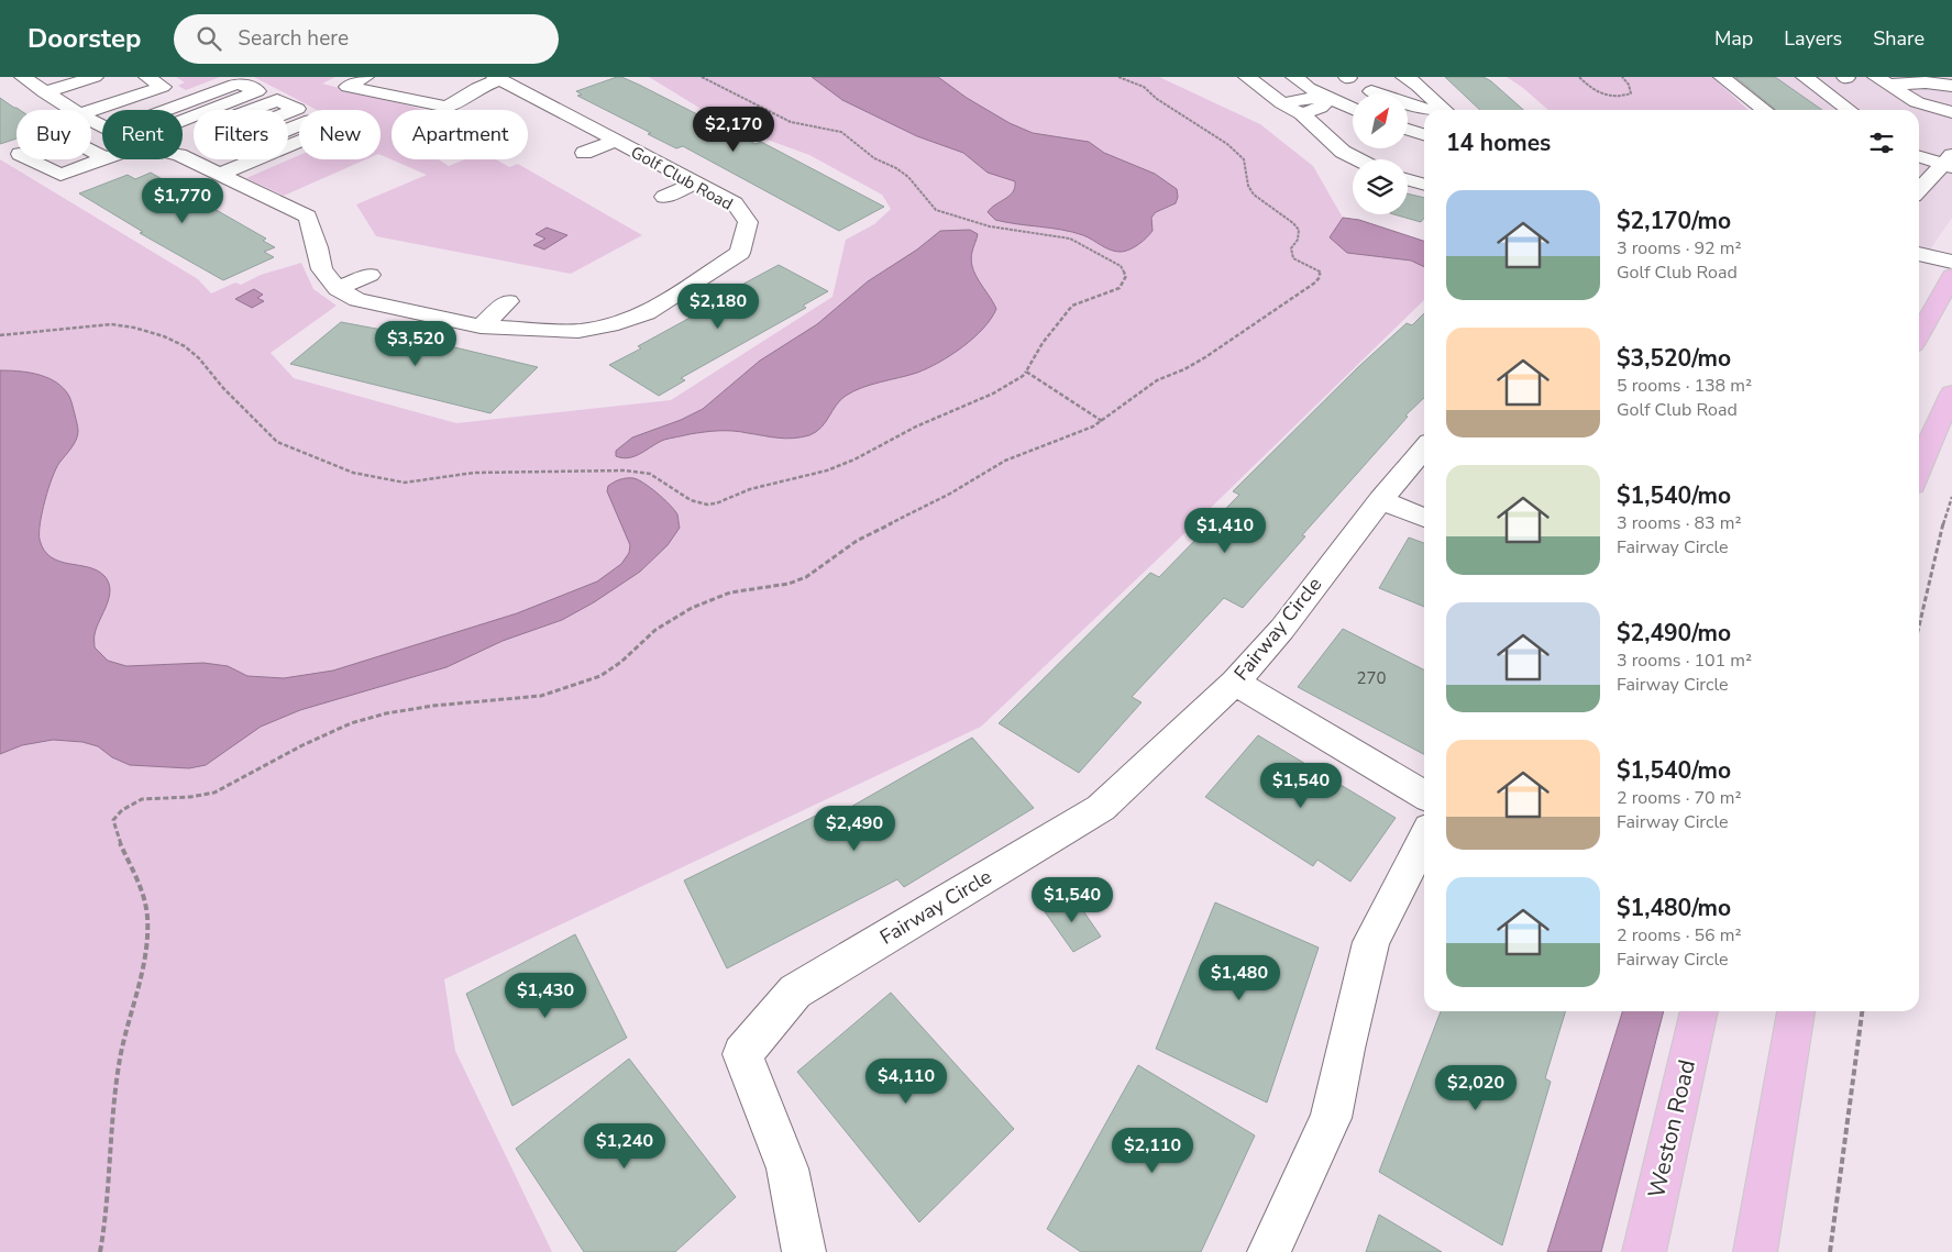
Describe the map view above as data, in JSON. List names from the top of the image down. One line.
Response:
{"streets":{"main road":["Weston Road"],"street":["Golf Club Road","Fairway Circle"]},"house_numbers":["270"],"north":"top right","page":{"header":"Doorstep","search":"Search here","nav":["Map","Layers","Share"],"price":["$2,170","$1,770","$2,180","$3,520","$1,410","$1,540","$2,490","$1,540","$1,480","$1,430","$4,110","$2,020","$1,240","$2,110"],"chip":["Buy","Rent","Filters","New","Apartment"],"heading":"14 homes","list":[{"name":"$2,170/mo","note":"3 rooms · 92 m² · Golf Club Road"},{"name":"$3,520/mo","note":"5 rooms · 138 m² · Golf Club Road"},{"name":"$1,540/mo","note":"3 rooms · 83 m² · Fairway Circle"},{"name":"$2,490/mo","note":"3 rooms · 101 m² · Fairway Circle"},{"name":"$1,540/mo","note":"2 rooms · 70 m² · Fairway Circle"},{"name":"$1,480/mo","note":"2 rooms · 56 m² · Fairway Circle"}]}}
